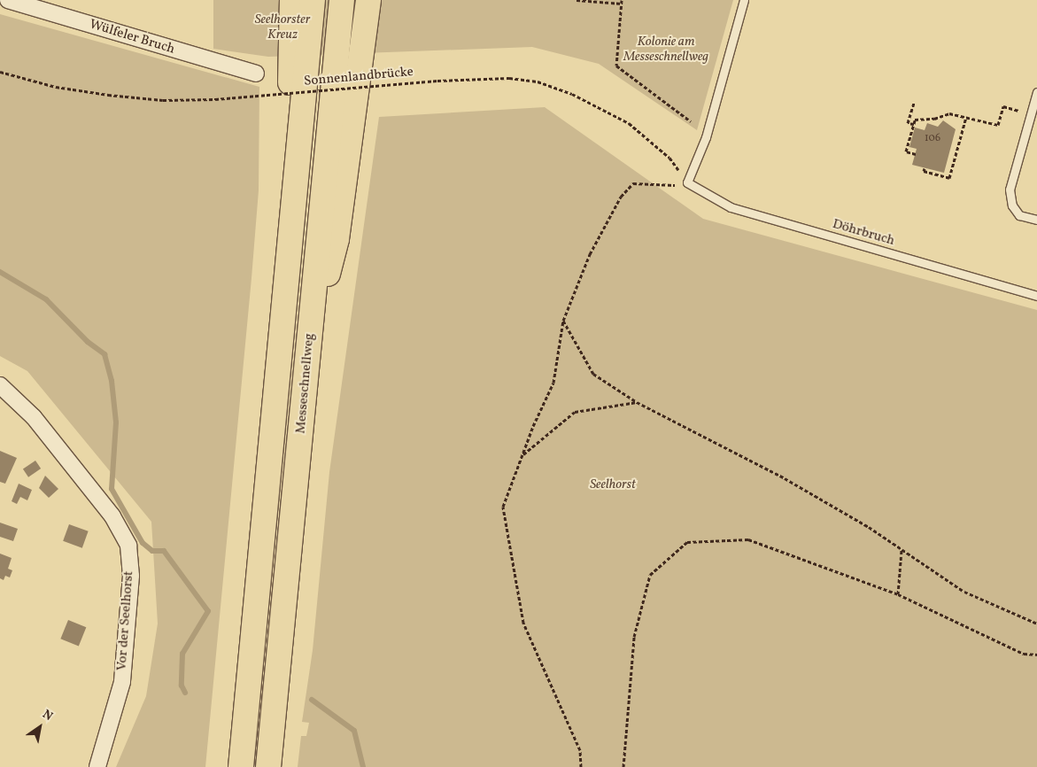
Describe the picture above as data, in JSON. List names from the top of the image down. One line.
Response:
{"streets":{"highway":["Messeschnellweg"],"street":["Wülfeler Bruch","Vor der Seelhorst"],"lane":["Döhrbruch"],"path":["Sonnenlandbrücke"]},"crossings":[["Sonnenlandbrücke","Döhrbruch"]],"parks":["Seelhorster Kreuz","Kolonie am Messeschnellweg","Seelhorst"],"house_numbers":["106"],"north":"top right"}
